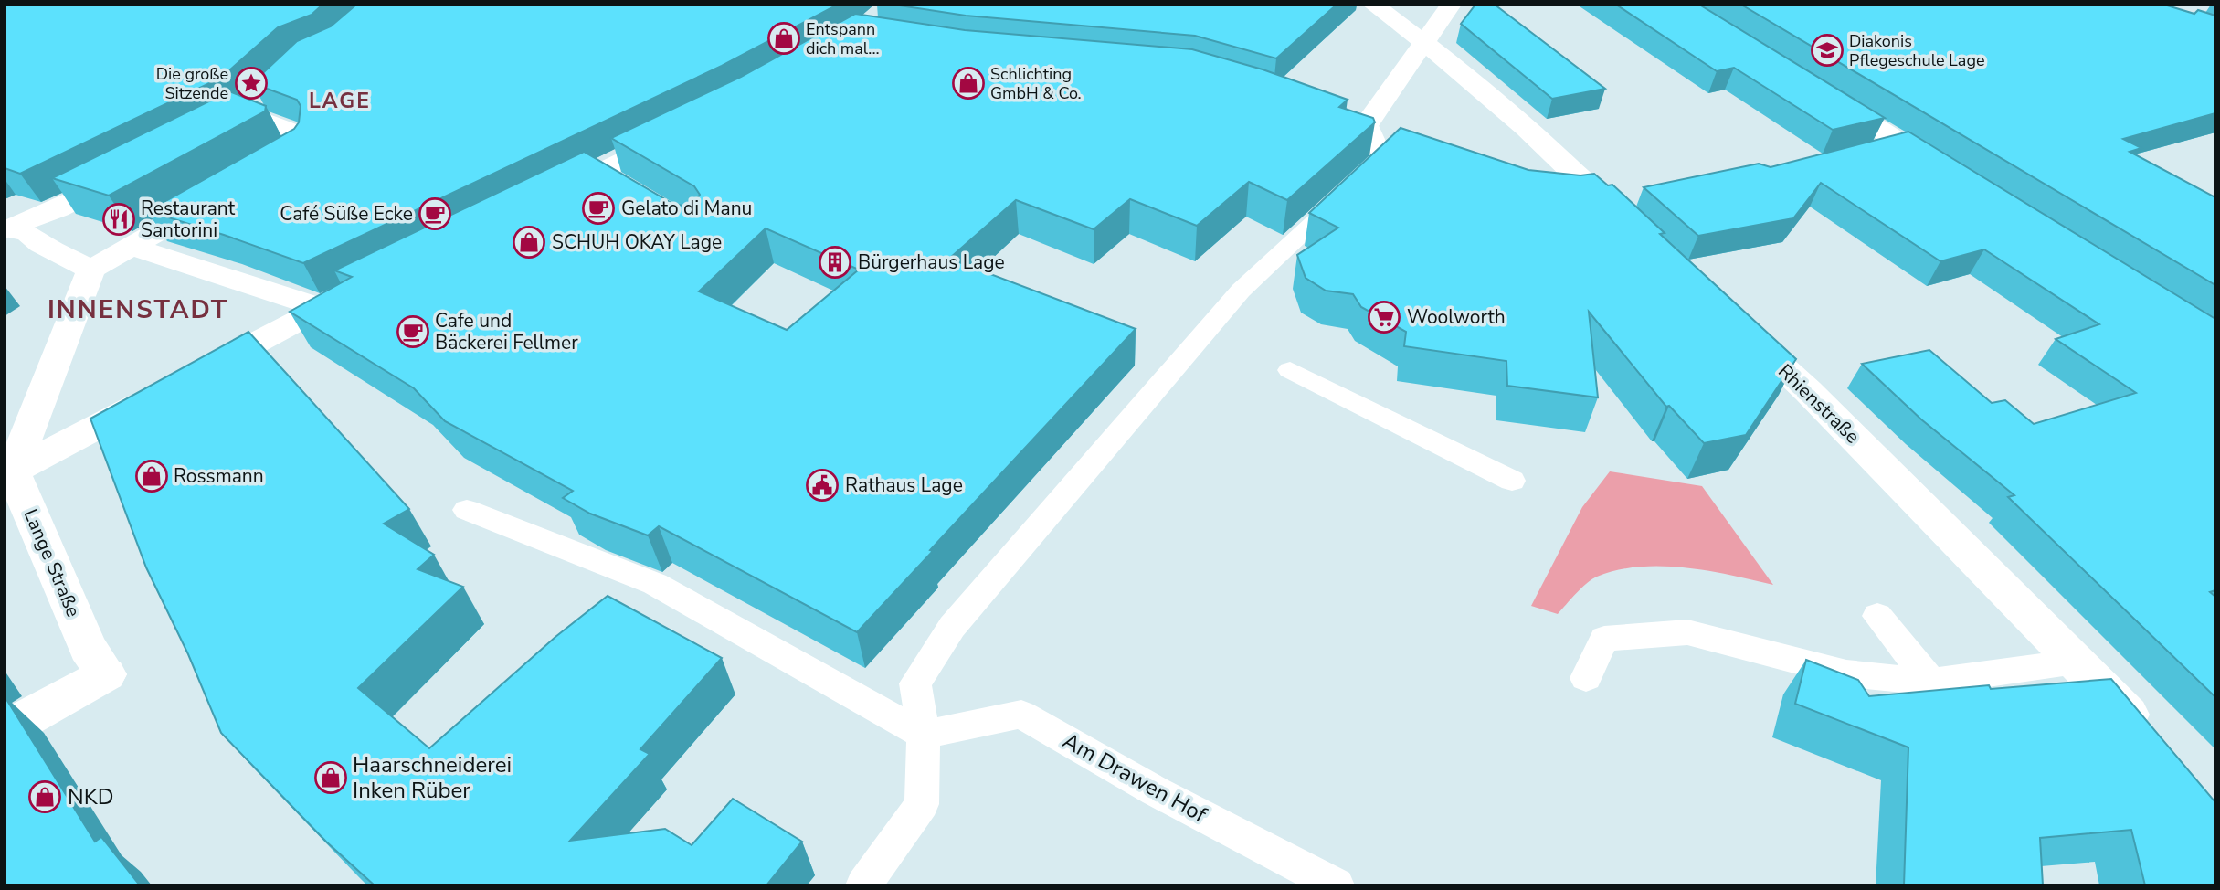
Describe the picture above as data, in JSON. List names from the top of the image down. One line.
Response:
{"streets":{"street":["Rhienstraße","Lange Straße"],"lane":["Am Drawen Hof"]},"districts":["LAGE","INNENSTADT"],"places":{"shop":["Entspann dich mal...","Schlichting GmbH & Co.","SCHUH OKAY Lage","Rossmann","Haarschneiderei Inken Rüber","NKD"],"school or university":["Diakonis Pflegeschule Lage"],"place":["Die große Sitzende"],"cafe":["Gelato di Manu","Café Süße Ecke","Cafe und Bäckerei Fellmer"],"restaurant":["Restaurant Santorini"],"building":["Bürgerhaus Lage"],"supermarket":["Woolworth"],"public building":["Rathaus Lage"]}}
